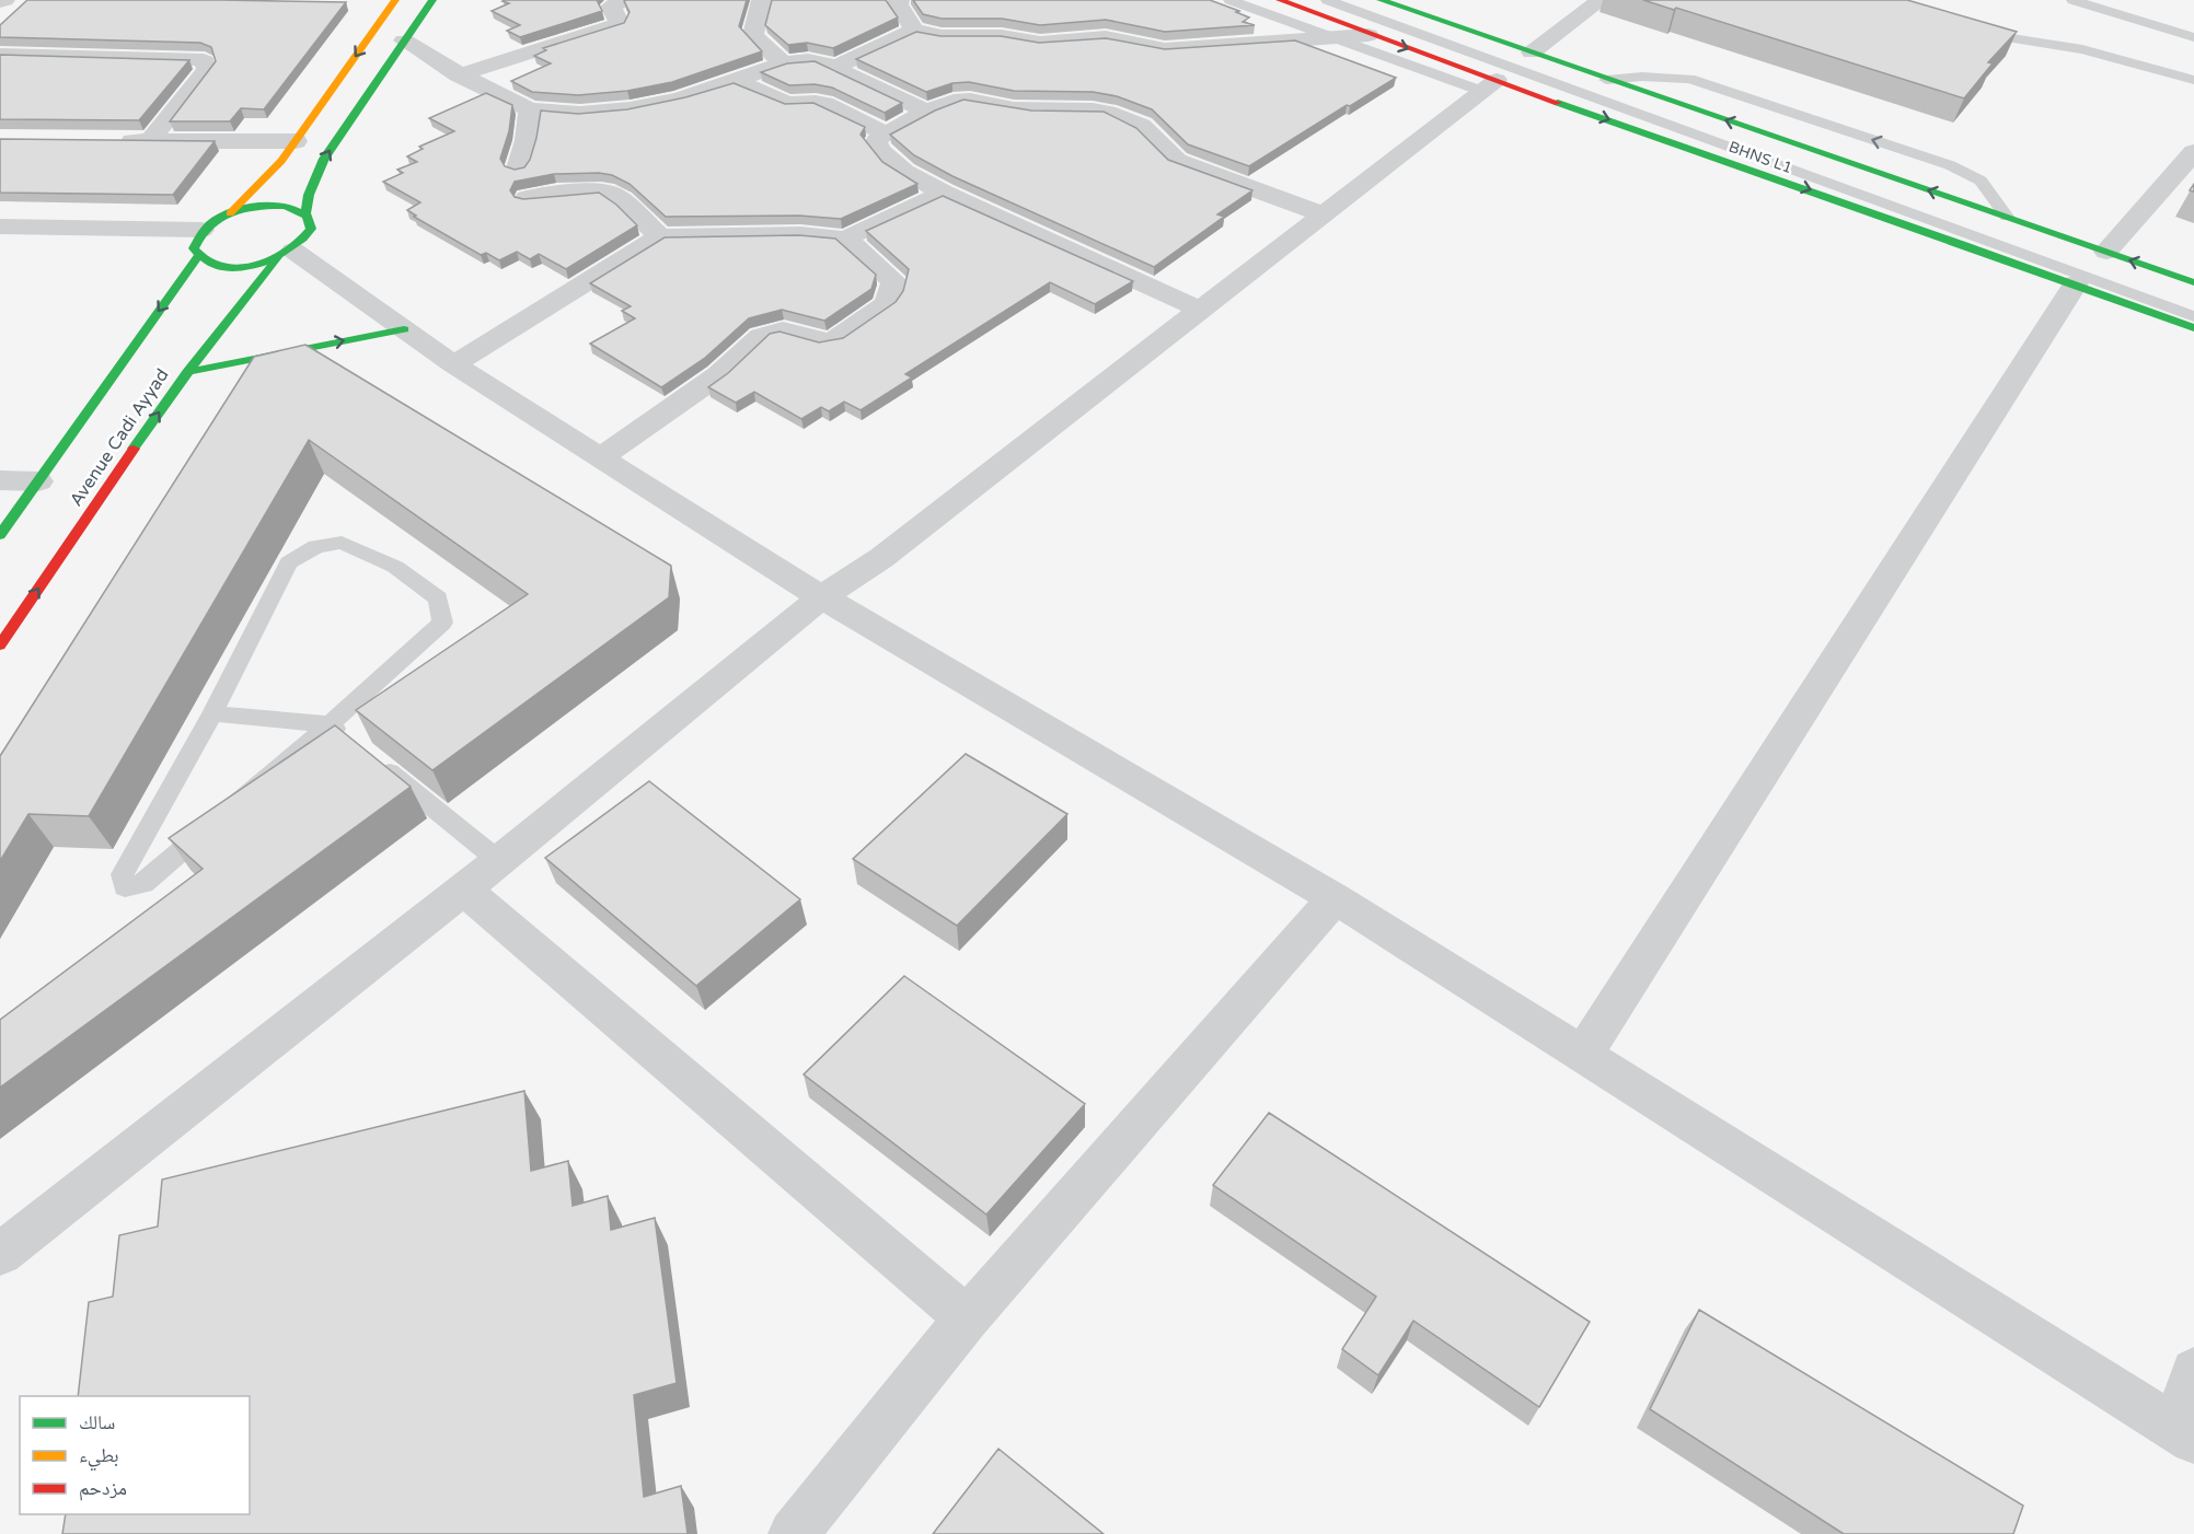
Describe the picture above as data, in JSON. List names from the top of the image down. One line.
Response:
{"streets":{"main road":["Avenue Cadi Ayyad"],"lane":["BHNS L1"]},"legend":["سالك","بطيء","مزدحم"]}
